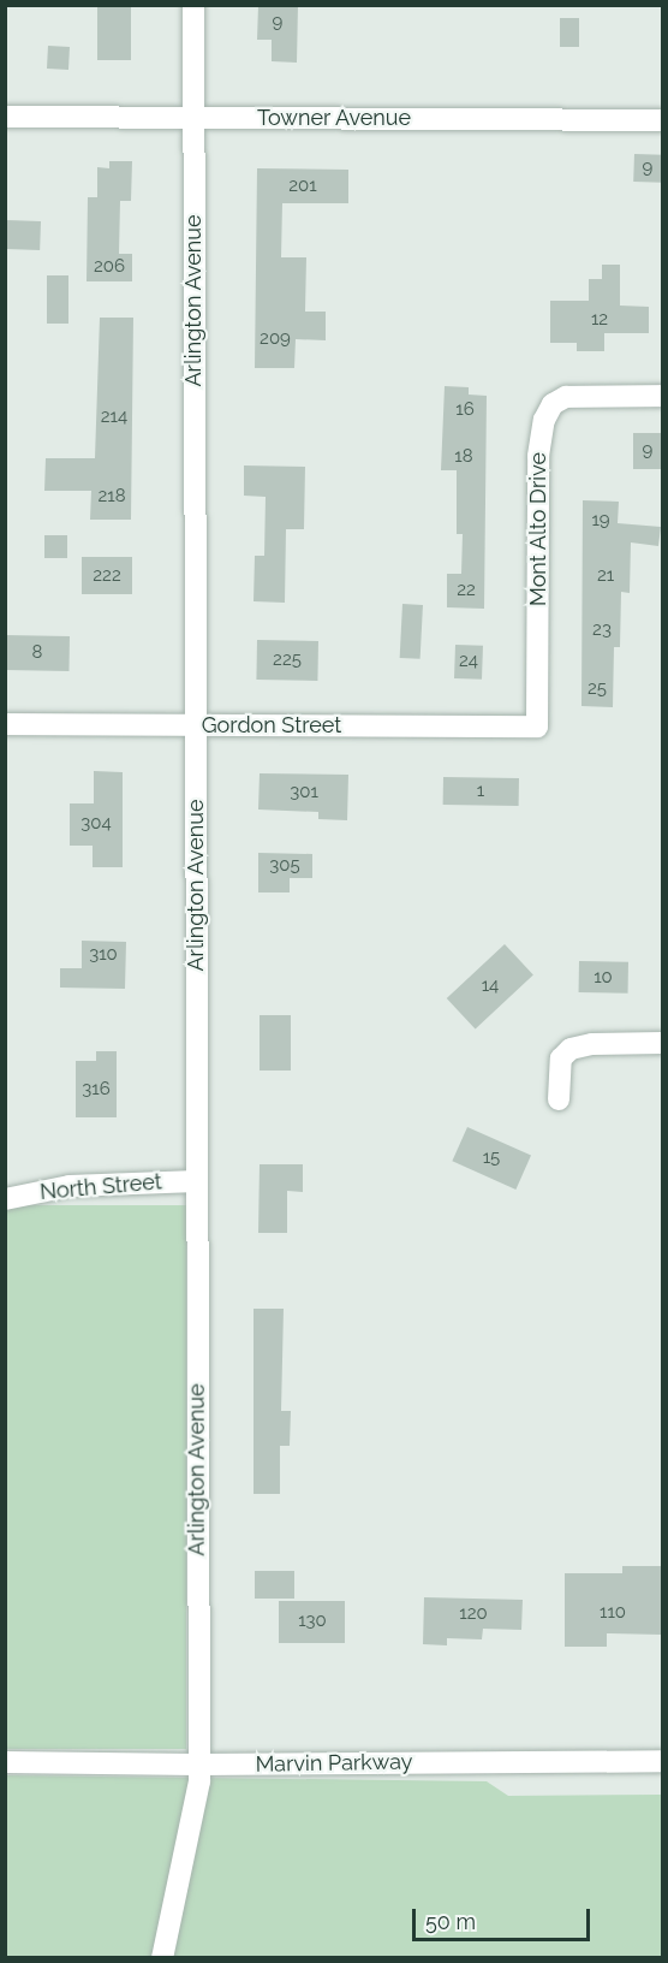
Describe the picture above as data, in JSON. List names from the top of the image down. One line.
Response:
{"streets":{"street":["Towner Avenue","Arlington Avenue","Mont Alto Drive","Gordon Street","North Street","Marvin Parkway"]},"crossings":[["Towner Avenue","Arlington Avenue"],["Arlington Avenue","Gordon Street"],["Arlington Avenue","North Street"],["Arlington Avenue","Marvin Parkway"],["Mont Alto Drive","Gordon Street"]],"house_numbers":["9","9","201","206","12","209","16","214","9","18","218","19","222","21","22","23","8","225","24","25","1","301","304","305","310","10","14","316","15","110","120","130"],"scale_bar":"50 m"}
